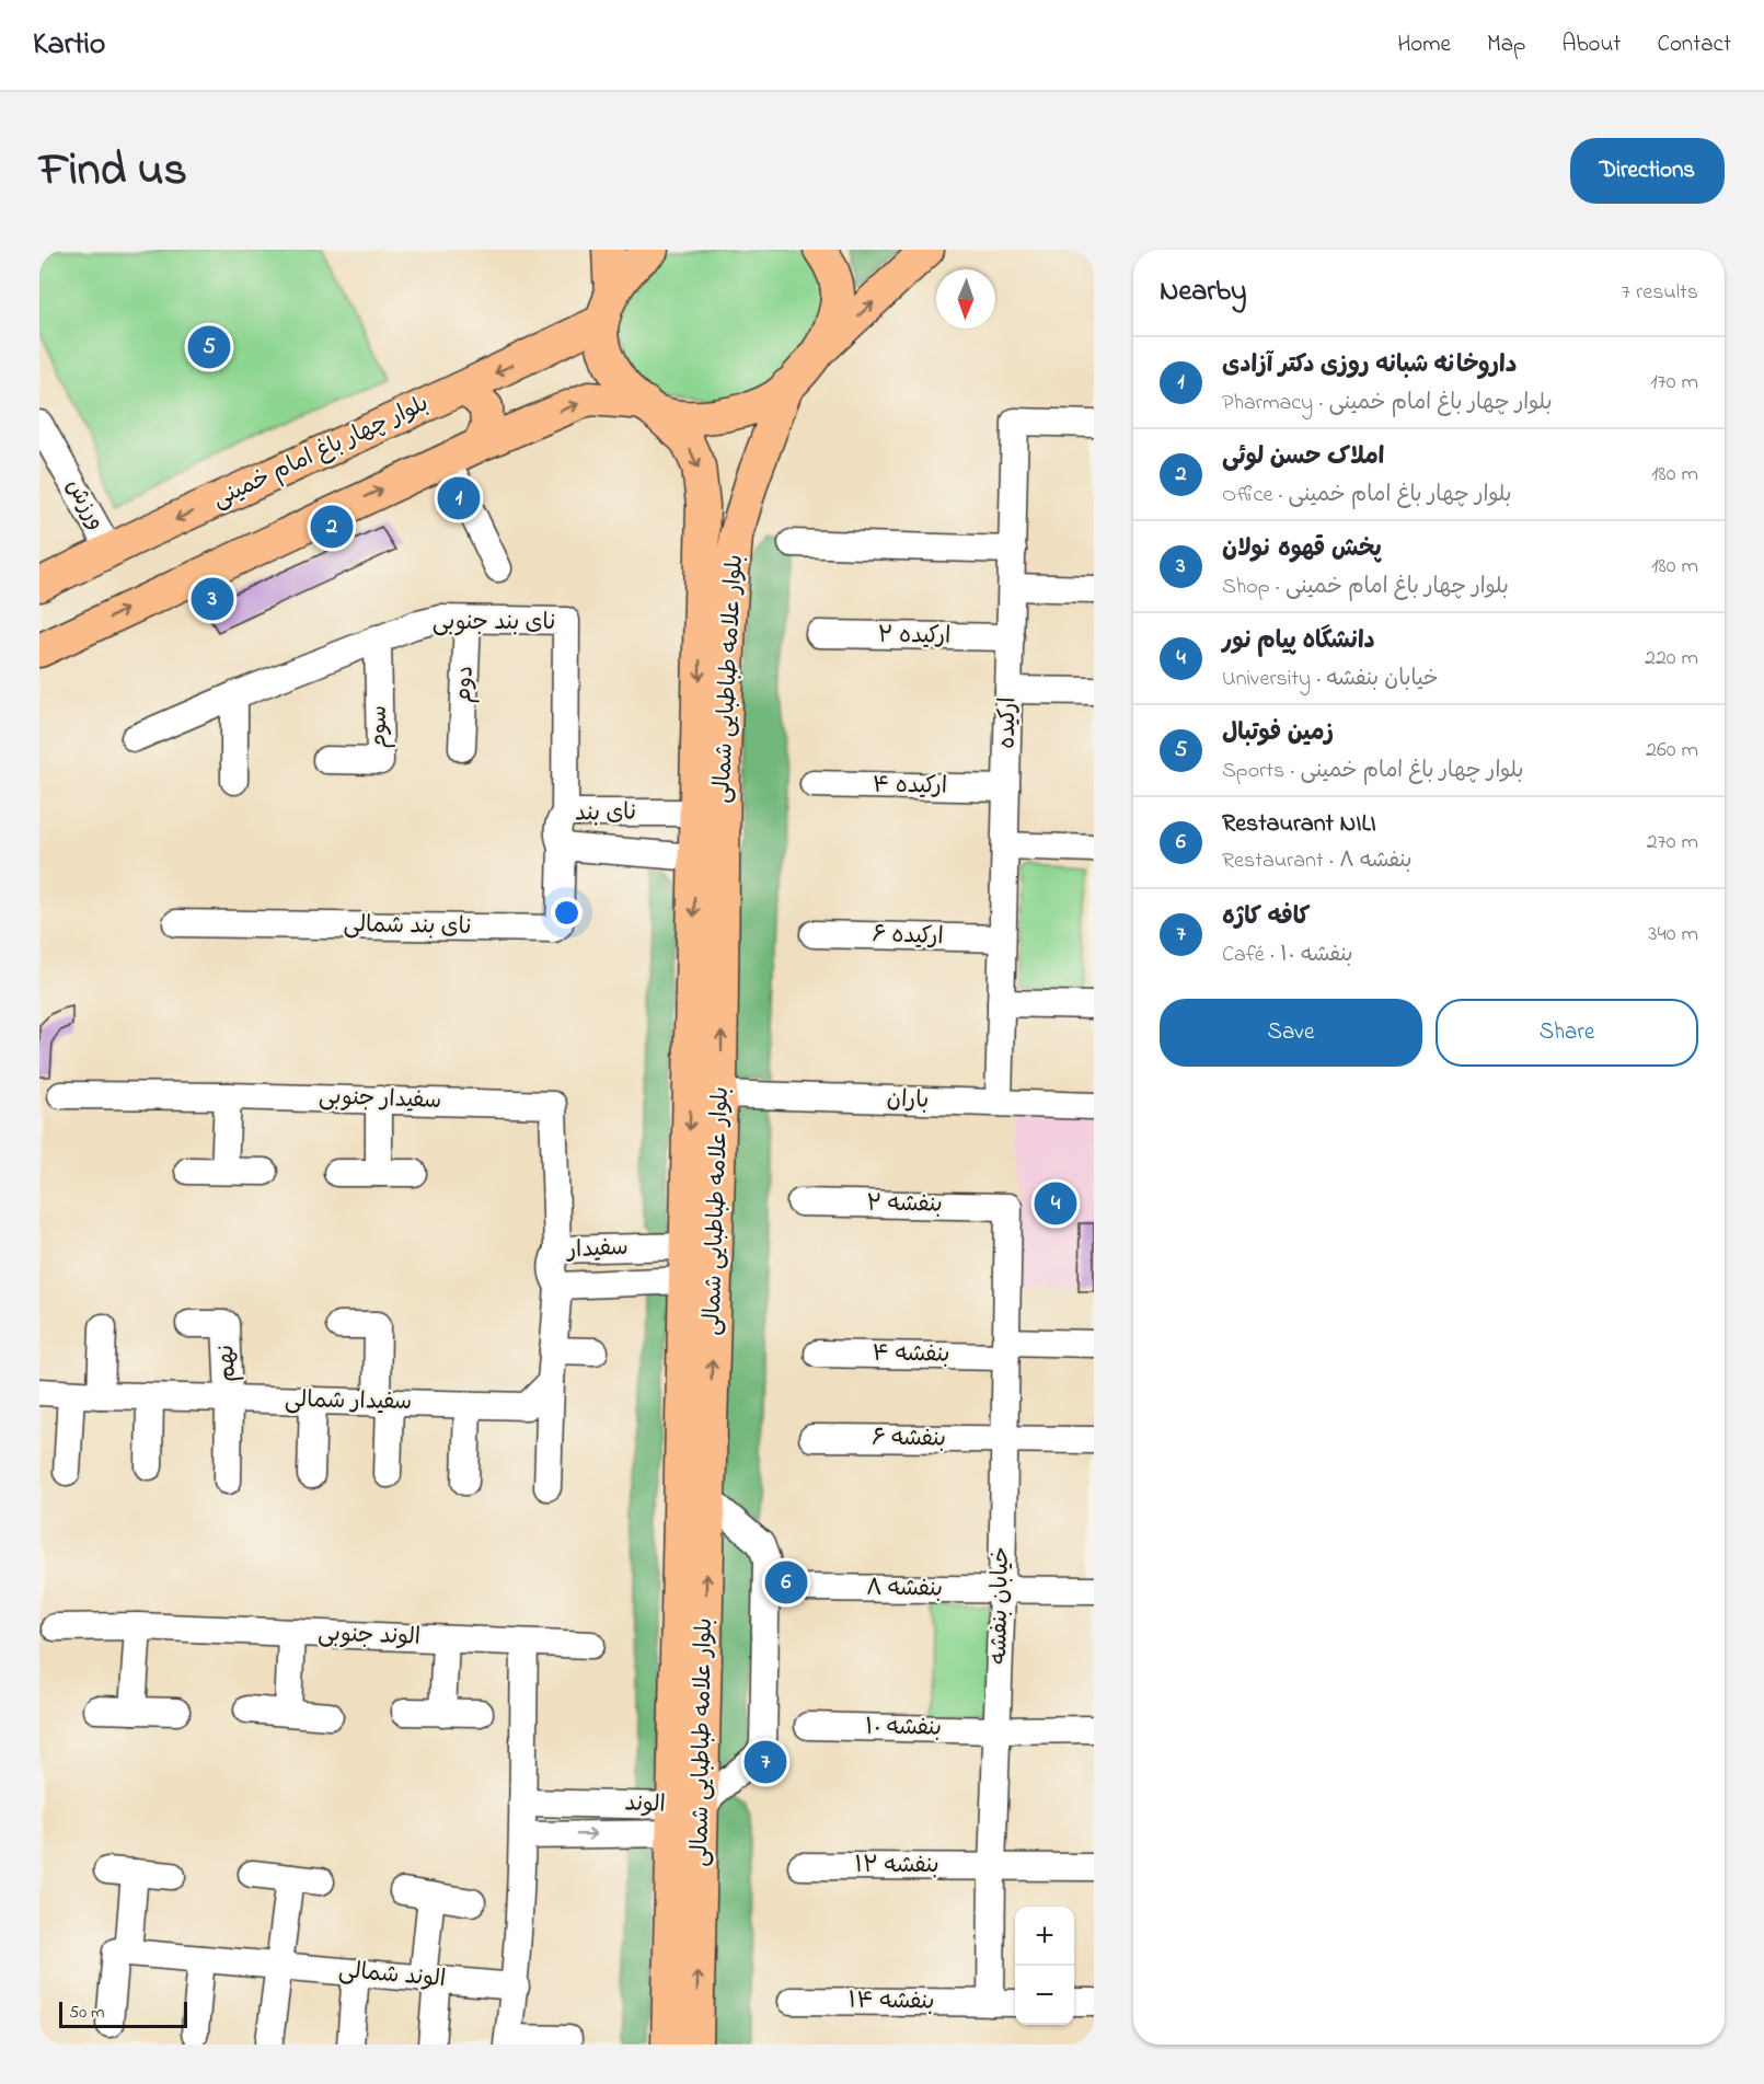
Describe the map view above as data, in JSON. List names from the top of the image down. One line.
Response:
{"streets":{"main road":["بلوار چهار باغ امام خمینی","بلوار علامه طباطبایی شمالی"],"street":["ورزش","نای بند جنوبی","ارکیده ۲","دوم","ارکیده","سوم","ارکیده ۴","نای بند","نای بند شمالی","ارکیده ۶","سفیدار جنوبی","باران","بنفشه ۲","سفیدار","بنفشه ۴","نهم","سفیدار شمالی","بنفشه ۶","بنفشه ۸","خیابان بنفشه","الوند جنوبی","بنفشه ۱۰","الوند","بنفشه ۱۲","الوند شمالی","بنفشه ۱۴"]},"crossings":[["بلوار چهار باغ امام خمینی","ورزش"],["بلوار چهار باغ امام خمینی","بلوار علامه طباطبایی شمالی"],["نای بند جنوبی","دوم"],["نای بند جنوبی","سوم"],["نای بند جنوبی","نای بند"],["ارکیده ۲","ارکیده"],["بلوار علامه طباطبایی شمالی","نای بند"],["بلوار علامه طباطبایی شمالی","باران"],["بلوار علامه طباطبایی شمالی","سفیدار"],["بلوار علامه طباطبایی شمالی","الوند"],["ارکیده","ارکیده ۴"],["ارکیده","ارکیده ۶"],["ارکیده","باران"],["نای بند","نای بند شمالی"],["سفیدار جنوبی","سفیدار"],["بنفشه ۲","خیابان بنفشه"],["بنفشه ۴","خیابان بنفشه"],["نهم","سفیدار شمالی"],["بنفشه ۶","خیابان بنفشه"],["بنفشه ۸","خیابان بنفشه"],["خیابان بنفشه","بنفشه ۱۰"],["خیابان بنفشه","بنفشه ۱۲"],["خیابان بنفشه","بنفشه ۱۴"]],"scale_bar":"50 m","north":"bottom","page":{"header":"Kartio","nav":["Home","Map","About","Contact"],"title":"Find us","buttons":["Directions",["Save","Share"]],"heading":["Nearby","7 results"],"pins":["5","1","2","3","4","6","7"],"list":[{"mark":"1","name":"داروخانه شبانه روزی دکتر آزادی","note":"Pharmacy · بلوار چهار باغ امام خمینی","value":"170 m"},{"mark":"2","name":"املاک حسن لوئی","note":"Office · بلوار چهار باغ امام خمینی","value":"180 m"},{"mark":"3","name":"پخش قهوه نولان","note":"Shop · بلوار چهار باغ امام خمینی","value":"180 m"},{"mark":"4","name":"دانشگاه پیام نور","note":"University · خیابان بنفشه","value":"220 m"},{"mark":"5","name":"زمین فوتبال","note":"Sports · بلوار چهار باغ امام خمینی","value":"260 m"},{"mark":"6","name":"Restaurant NILI","note":"Restaurant · بنفشه ۸","value":"270 m"},{"mark":"7","name":"کافه کاژه","note":"Café · بنفشه ۱۰","value":"340 m"}],"map_buttons":["+","−"],"scale":"50 m"}}
